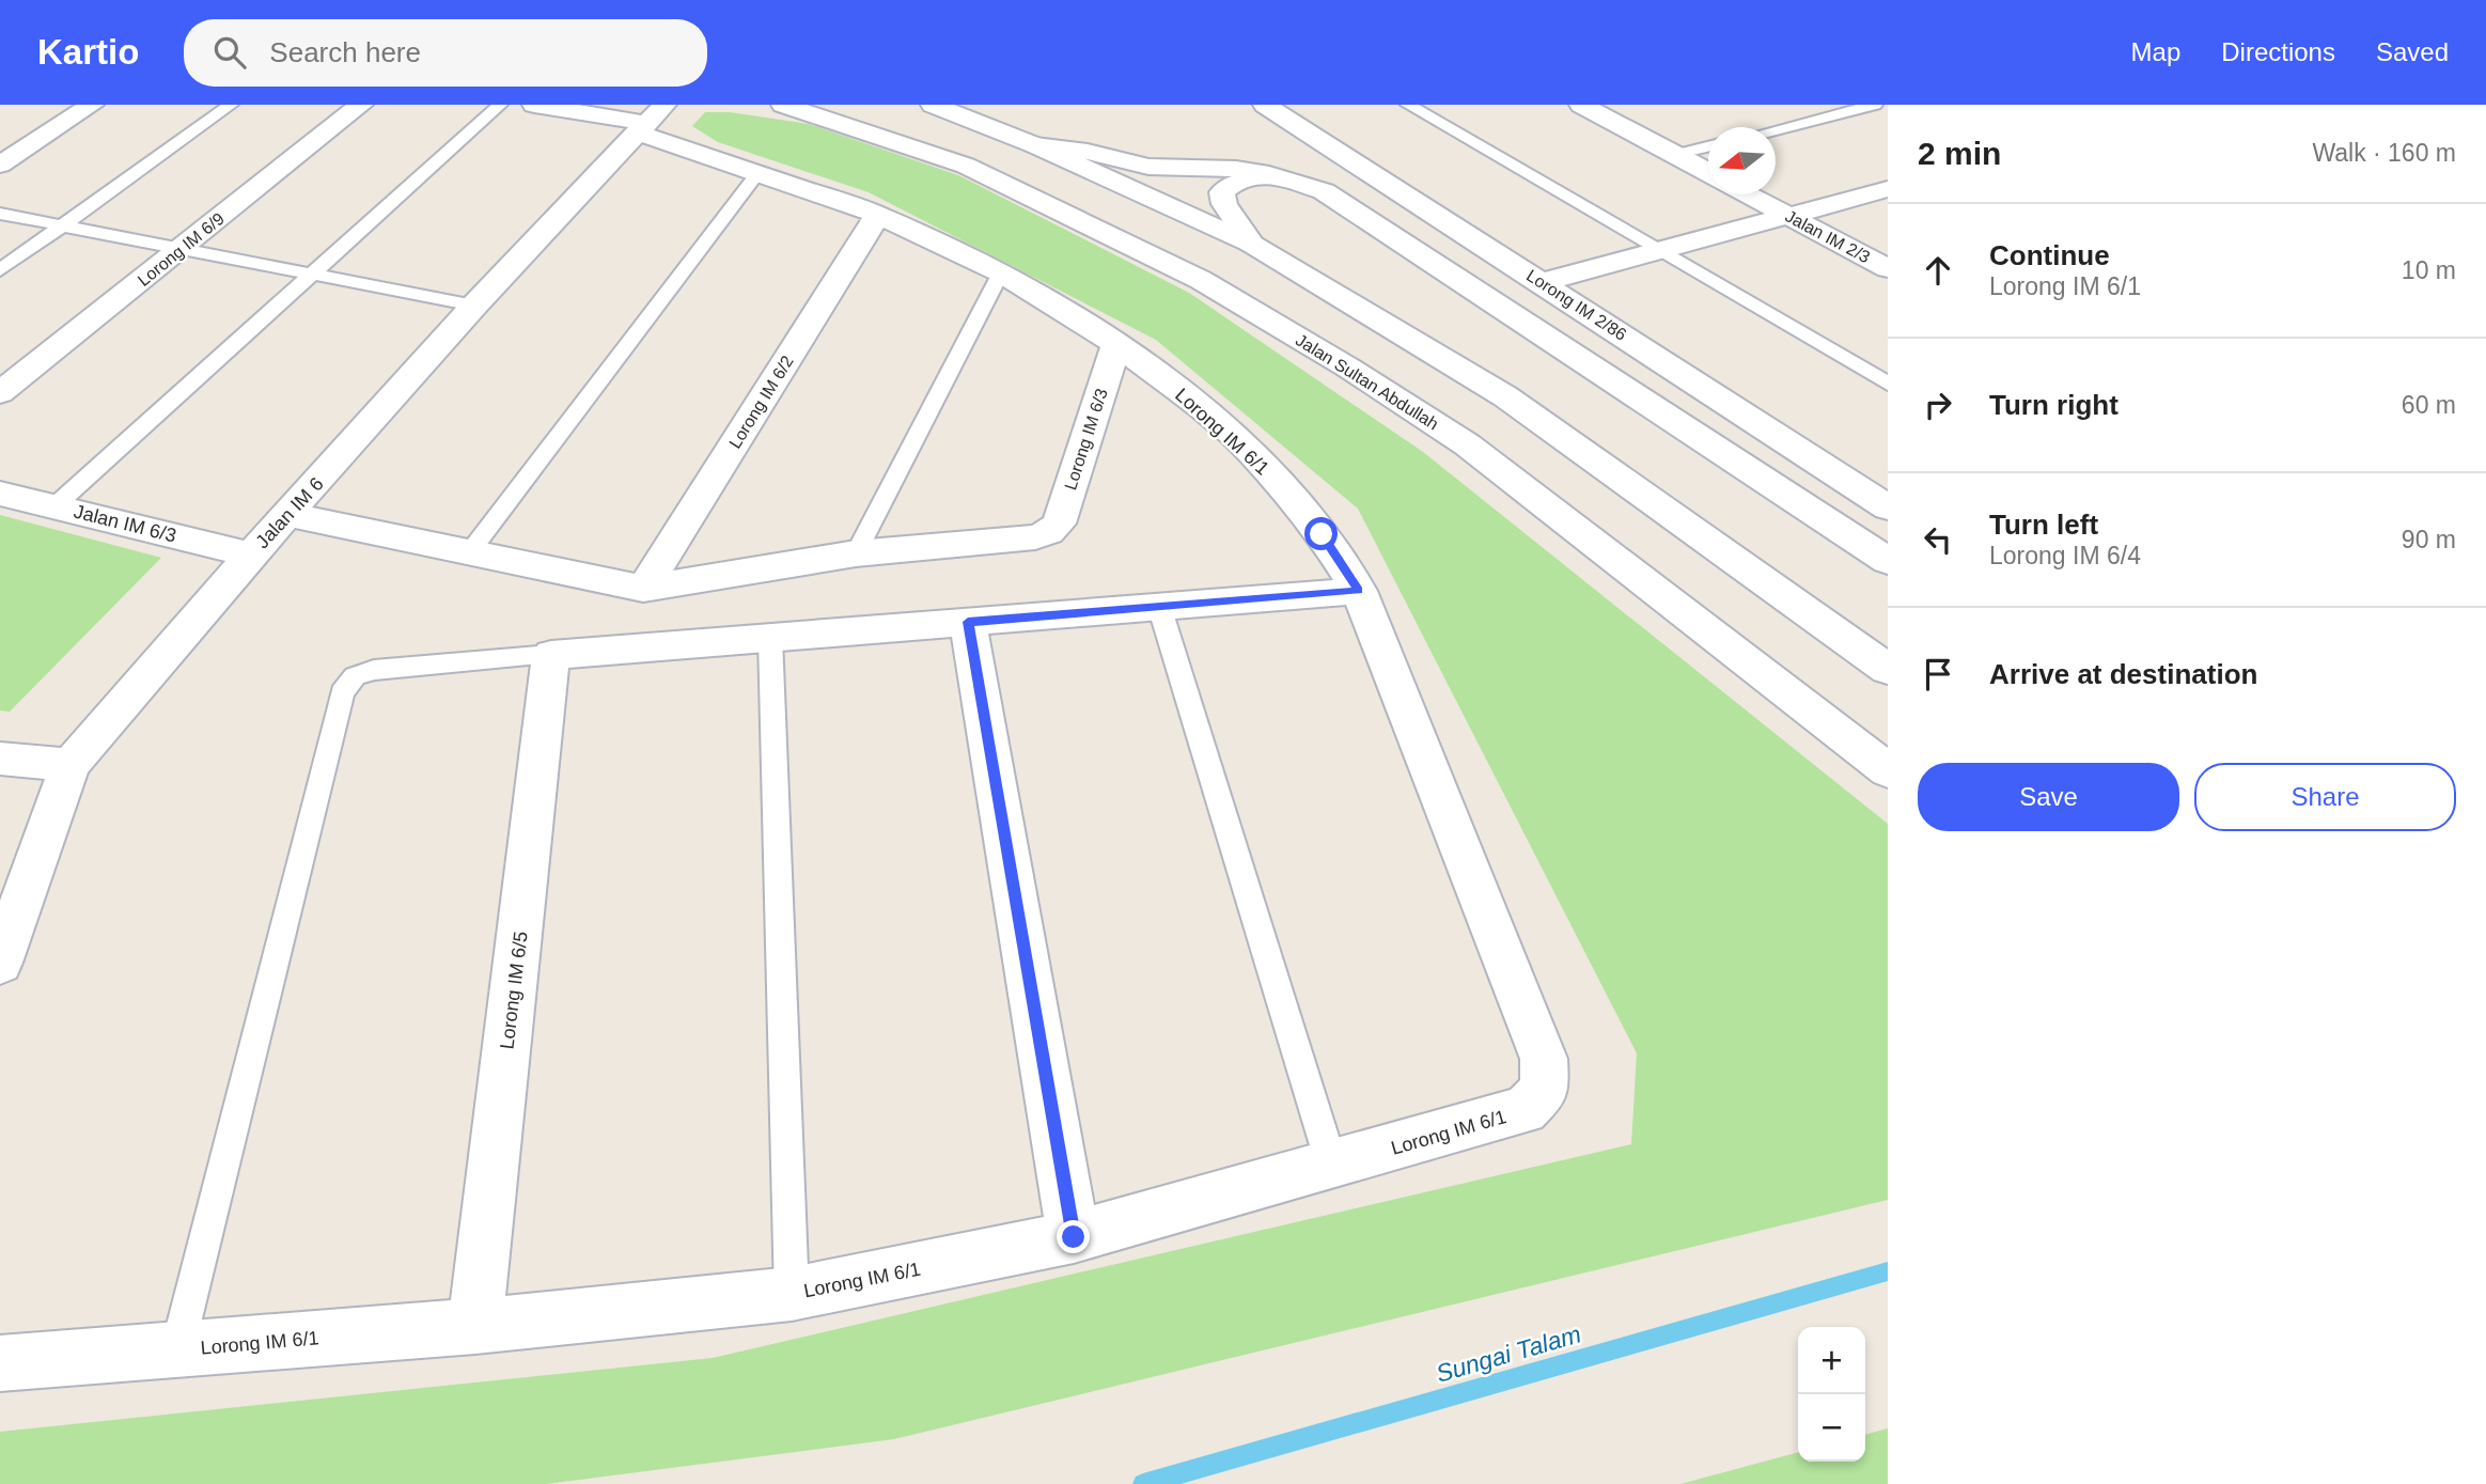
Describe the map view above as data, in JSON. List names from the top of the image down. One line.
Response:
{"streets":{"street":["Jalan IM 2/3","Lorong IM 6/9","Lorong IM 2/86","Jalan Sultan Abdullah","Lorong IM 6/2","Lorong IM 6/1","Lorong IM 6/3","Jalan IM 6","Jalan IM 6/3","Lorong IM 6/5"]},"crossings":[["Lorong IM 6/2","Lorong IM 6/1"],["Lorong IM 6/1","Lorong IM 6/3"],["Lorong IM 6/1","Jalan IM 6"],["Lorong IM 6/1","Lorong IM 6/5"],["Jalan IM 6","Jalan IM 6/3"]],"water":["Sungai Talam"],"north":"left","page":{"header":"Kartio","search":"Search here","nav":["Map","Directions","Saved"],"heading":["2 min","Walk · 160 m"],"list":[["Continue","Lorong IM 6/1","10 m"],["Turn right","60 m"],["Turn left","Lorong IM 6/4","90 m"],"Arrive at destination"],"buttons":["Save","Share"],"map_buttons":["+","−"]}}
